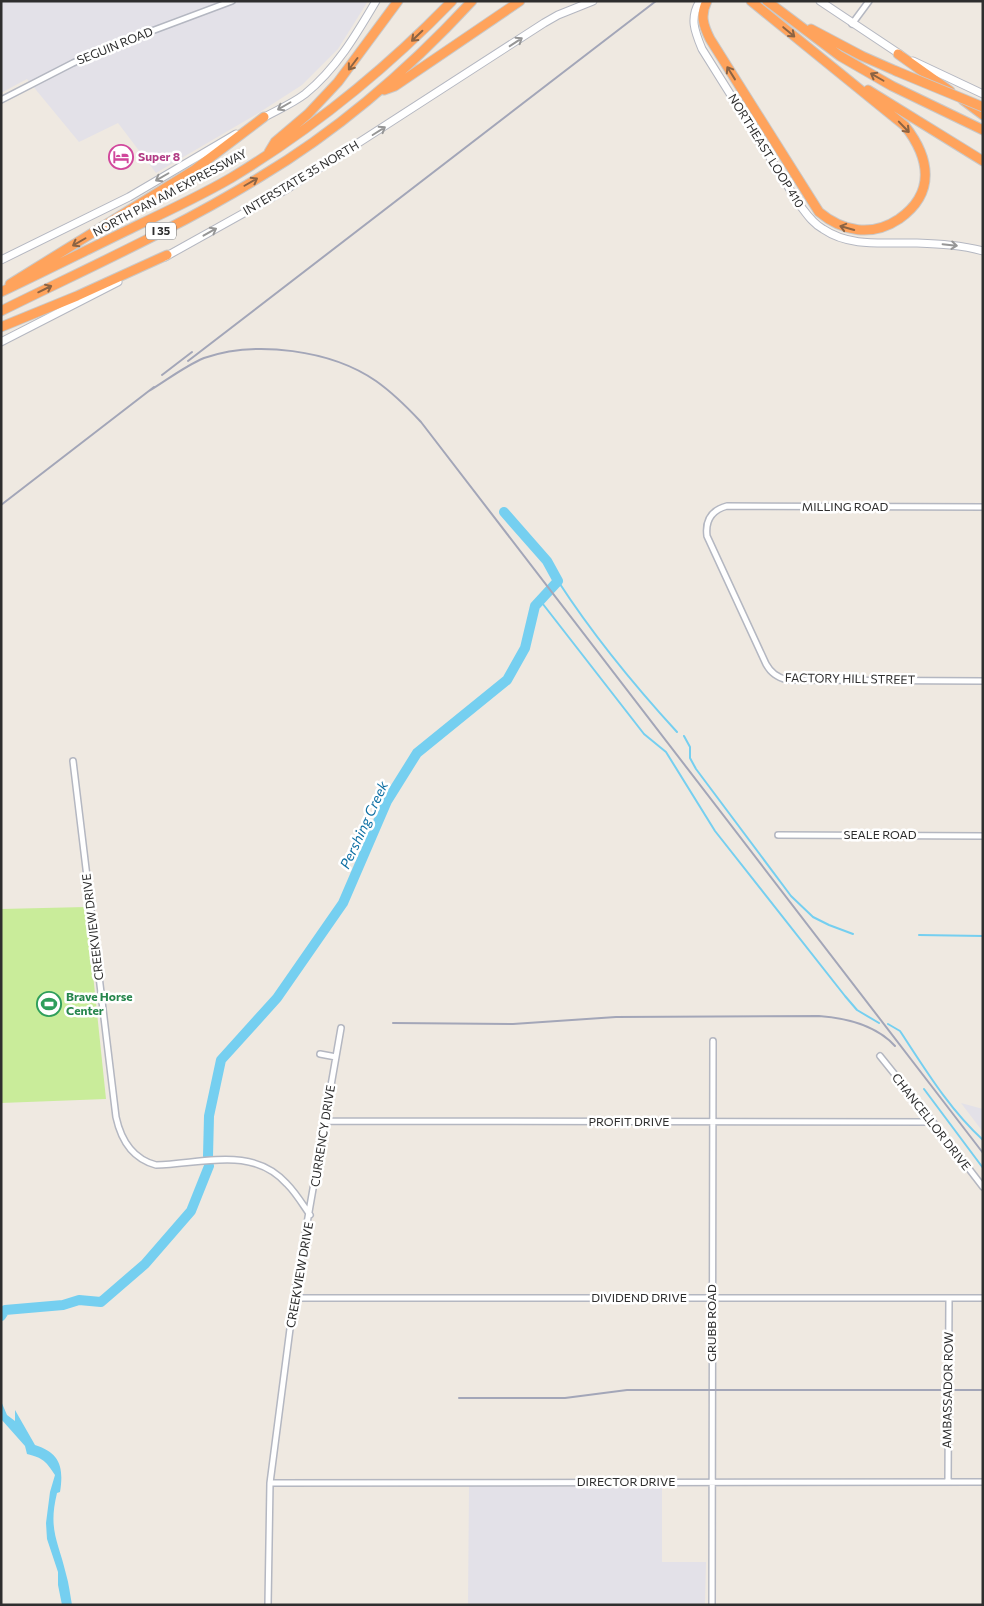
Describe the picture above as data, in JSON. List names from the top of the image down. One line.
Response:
{"streets":{"highway":["NORTH PAN AM EXPRESSWAY","I 35"],"main road":["NORTHEAST LOOP 410","INTERSTATE 35 NORTH"],"street":["SEGUIN ROAD","MILLING ROAD","FACTORY HILL STREET","SEALE ROAD","CREEKVIEW DRIVE","PROFIT DRIVE","CHANCELLOR DRIVE","CURRENCY DRIVE","DIVIDEND DRIVE","GRUBB ROAD","AMBASSADOR ROW","DIRECTOR DRIVE"]},"crossings":[["MILLING ROAD","FACTORY HILL STREET"],["CREEKVIEW DRIVE","CURRENCY DRIVE"],["CREEKVIEW DRIVE","DIVIDEND DRIVE"],["CREEKVIEW DRIVE","DIRECTOR DRIVE"],["PROFIT DRIVE","CHANCELLOR DRIVE"],["PROFIT DRIVE","CURRENCY DRIVE"],["PROFIT DRIVE","GRUBB ROAD"],["DIVIDEND DRIVE","GRUBB ROAD"],["DIVIDEND DRIVE","AMBASSADOR ROW"],["GRUBB ROAD","DIRECTOR DRIVE"],["AMBASSADOR ROW","DIRECTOR DRIVE"]],"one_way":["NORTHEAST LOOP 410","INTERSTATE 35 NORTH"],"water":["Pershing Creek"],"places":{"hotel":["Super 8"],"sports":["Brave Horse Center"]}}
